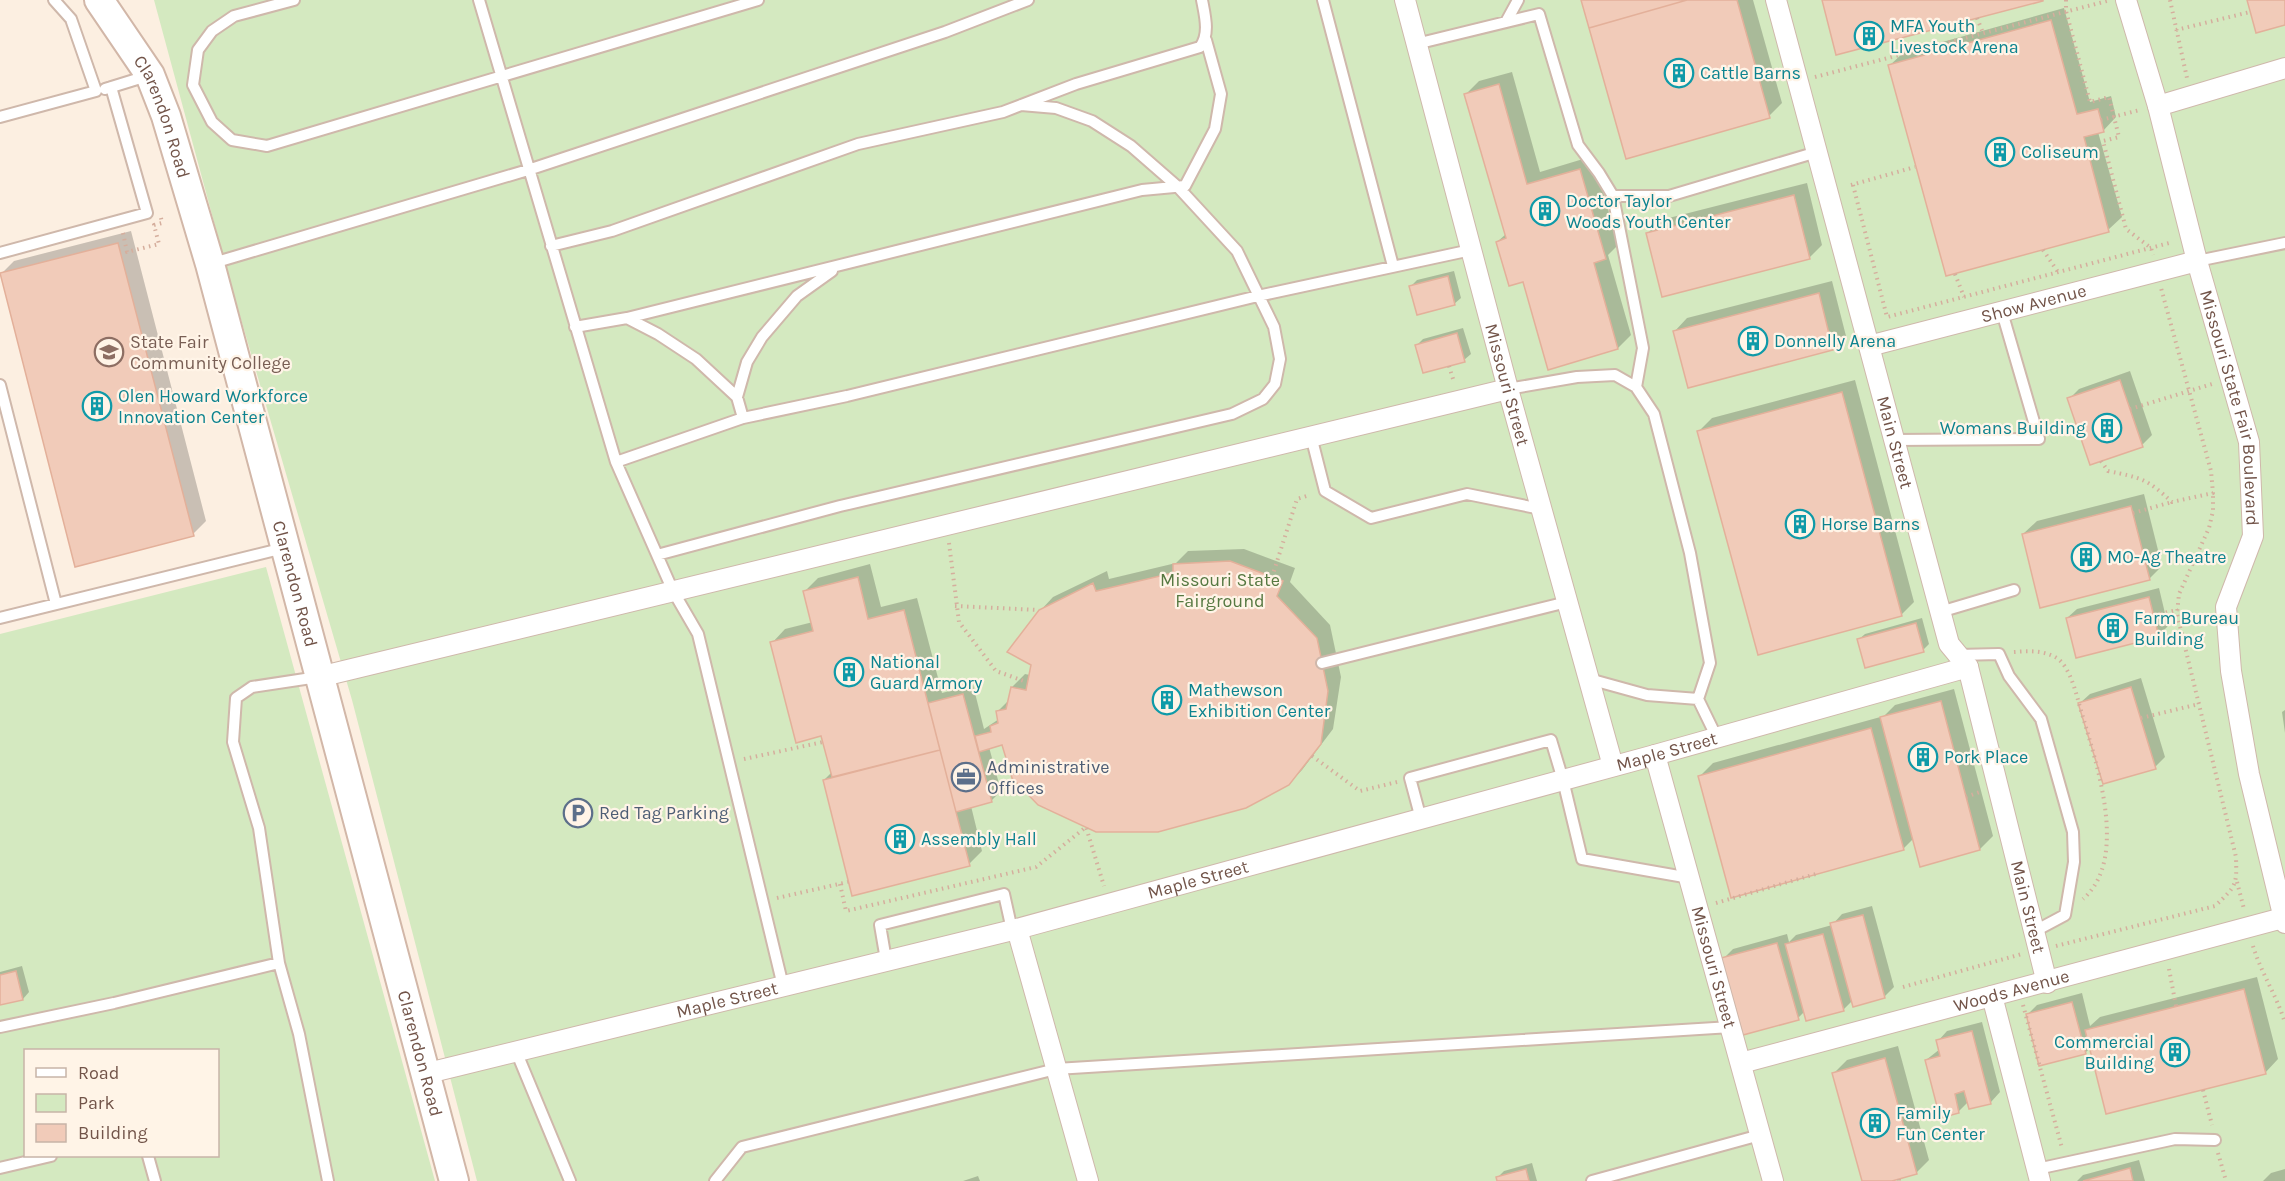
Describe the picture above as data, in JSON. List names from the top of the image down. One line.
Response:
{"streets":{"street":["Clarendon Road","Show Avenue","Missouri Street","Missouri State Fair Boulevard","Main Street","Maple Street","Woods Avenue"]},"crossings":[["Clarendon Road","Maple Street"],["Show Avenue","Missouri State Fair Boulevard"],["Show Avenue","Main Street"],["Missouri Street","Maple Street"],["Missouri Street","Woods Avenue"],["Missouri State Fair Boulevard","Woods Avenue"],["Main Street","Maple Street"],["Main Street","Woods Avenue"]],"parks":["Missouri State Fairground"],"places":{"building":["MFA Youth Livestock Arena","Cattle Barns","Coliseum","Doctor Taylor Woods Youth Center","Donnelly Arena","Olen Howard Workforce Innovation Center","Womans Building","Horse Barns","MO-Ag Theatre","Farm Bureau Building","National Guard Armory","Mathewson Exhibition Center","Pork Place","Assembly Hall","Commercial Building","Family Fun Center"],"school or university":["State Fair Community College"],"office":["Administrative Offices"],"parking":["Red Tag Parking"]},"legend":["Road","Park","Building"]}
